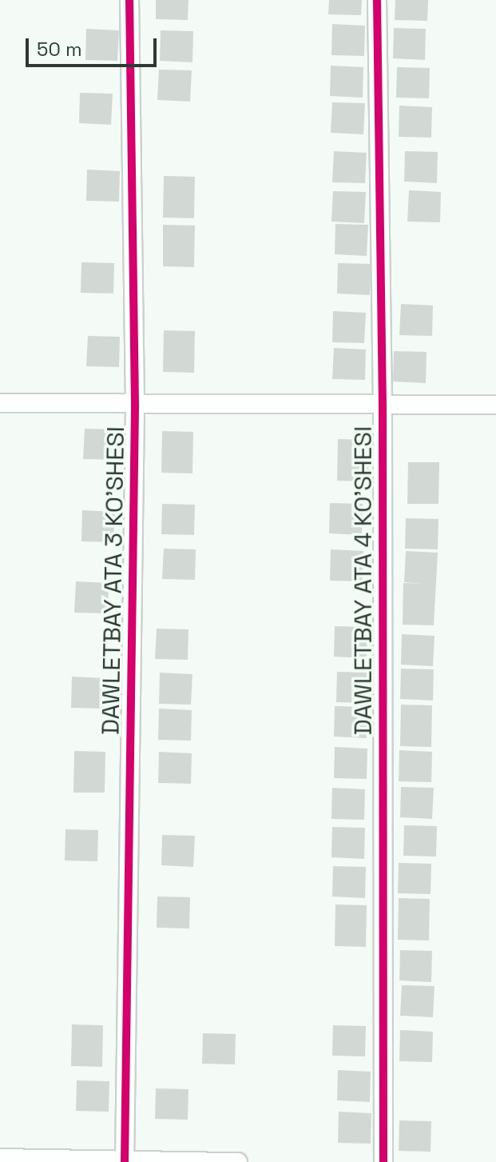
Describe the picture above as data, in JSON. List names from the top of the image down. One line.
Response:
{"streets":{"street":["DAWLETBAY ATA 3 KO'SHESI","DAWLETBAY ATA 4 KO'SHESI"]},"scale_bar":"50 m"}
